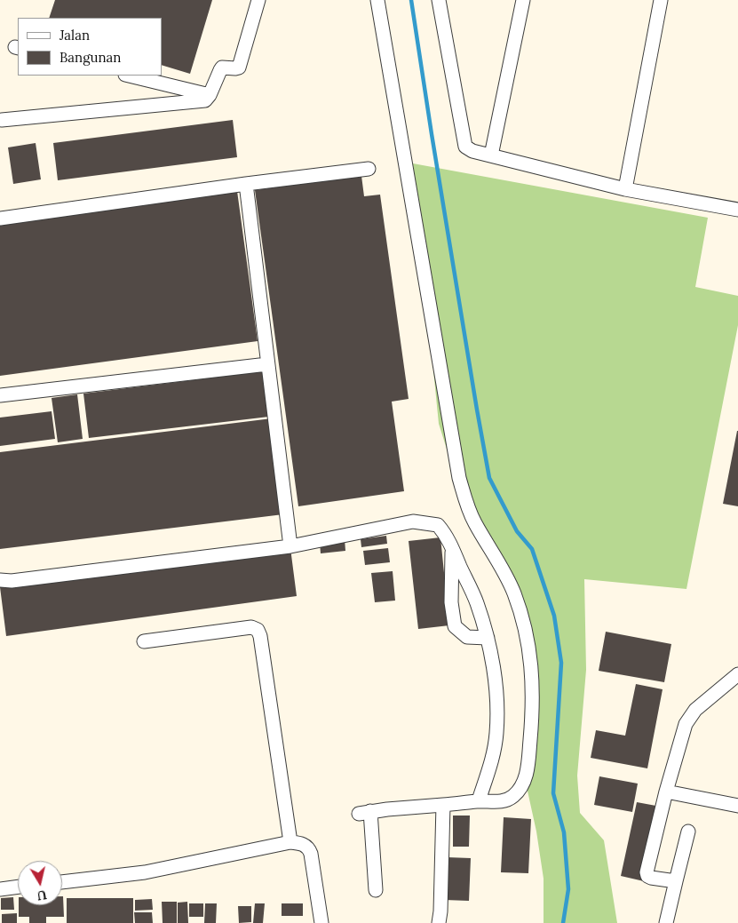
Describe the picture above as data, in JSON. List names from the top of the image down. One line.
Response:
{"legend":["Jalan","Bangunan"],"north":"bottom"}
